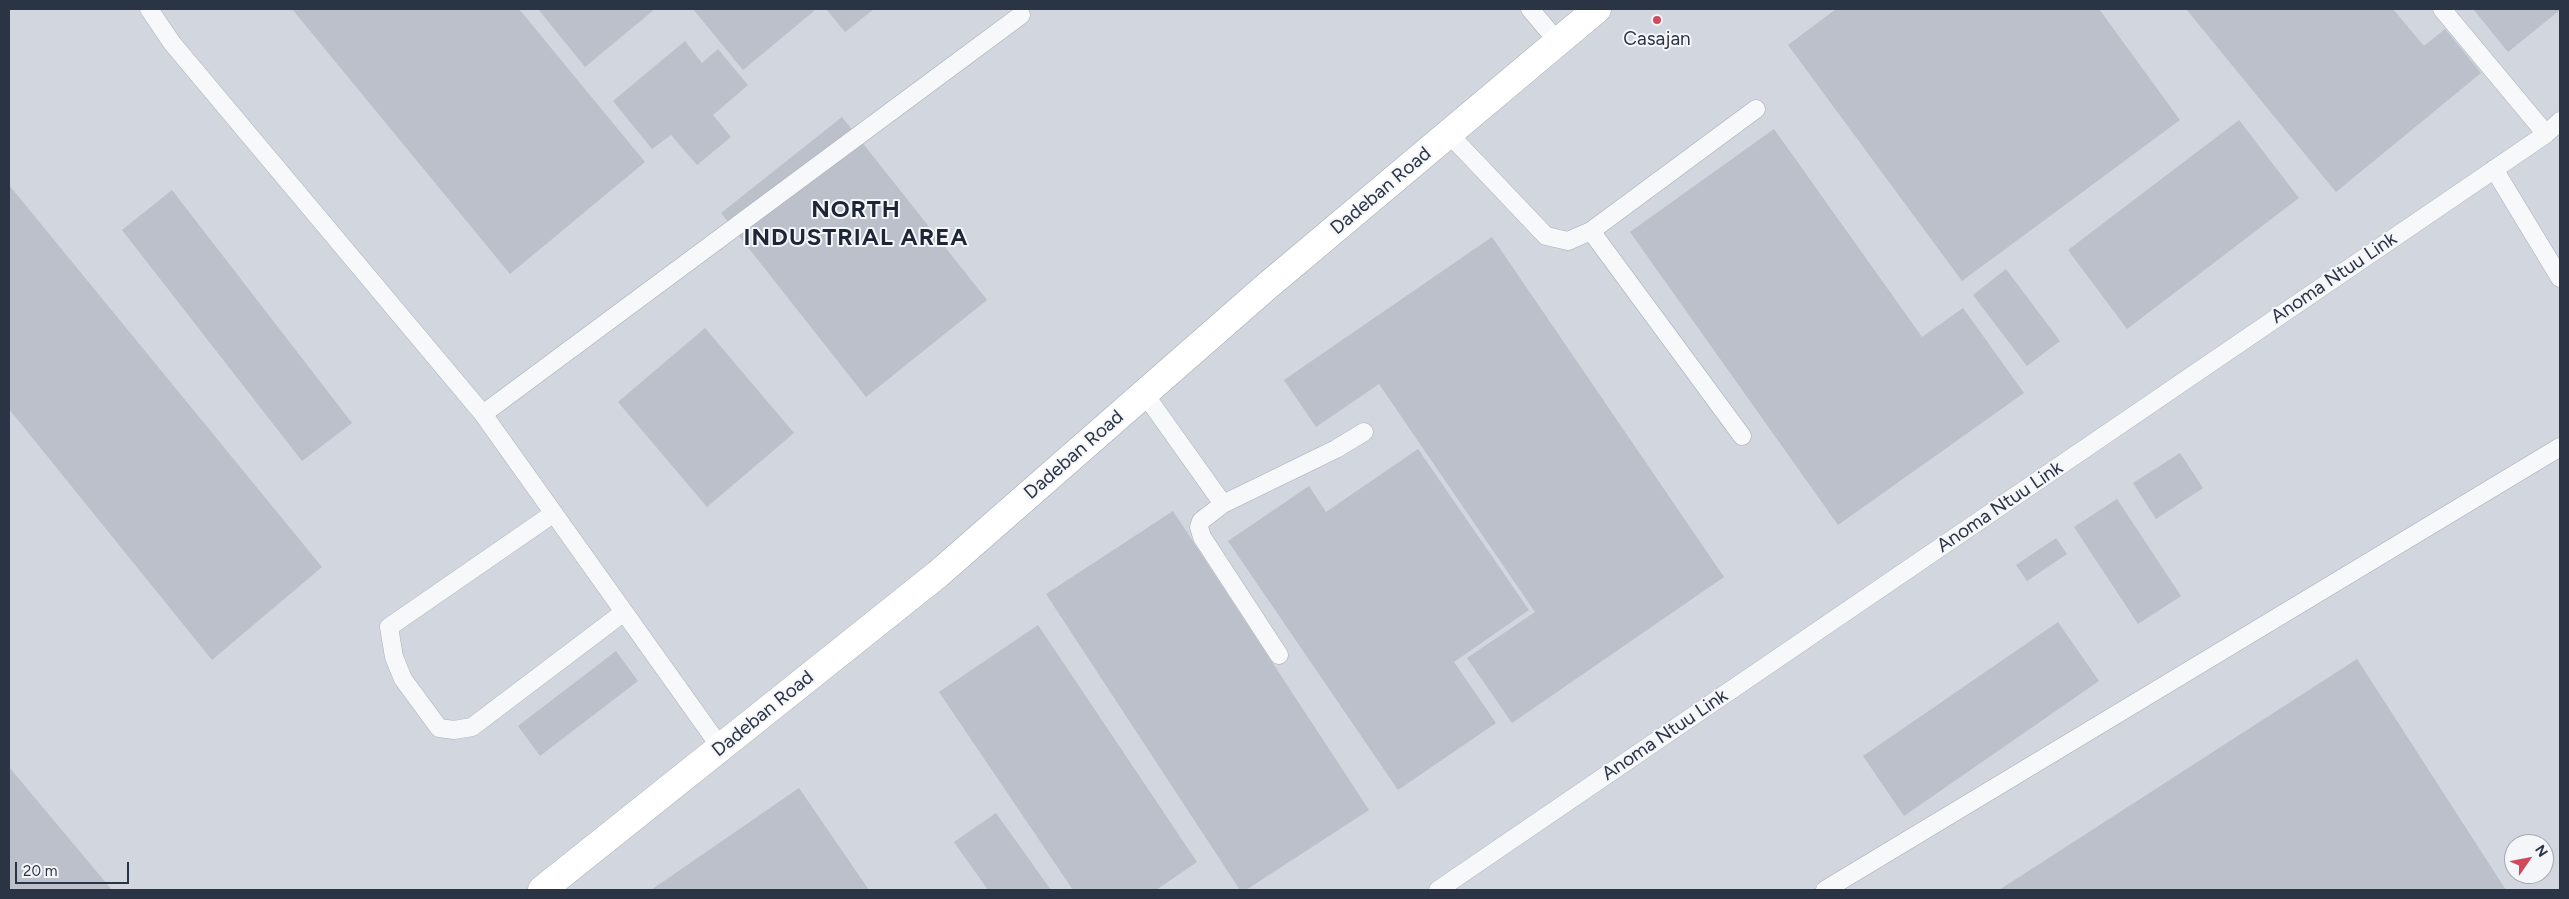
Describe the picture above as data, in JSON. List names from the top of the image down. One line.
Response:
{"streets":{"street":["Dadeban Road"],"lane":["Anoma Ntuu Link"]},"districts":["NORTH INDUSTRIAL AREA"],"places":["Casajan"],"scale_bar":"20 m","north":"top right"}
